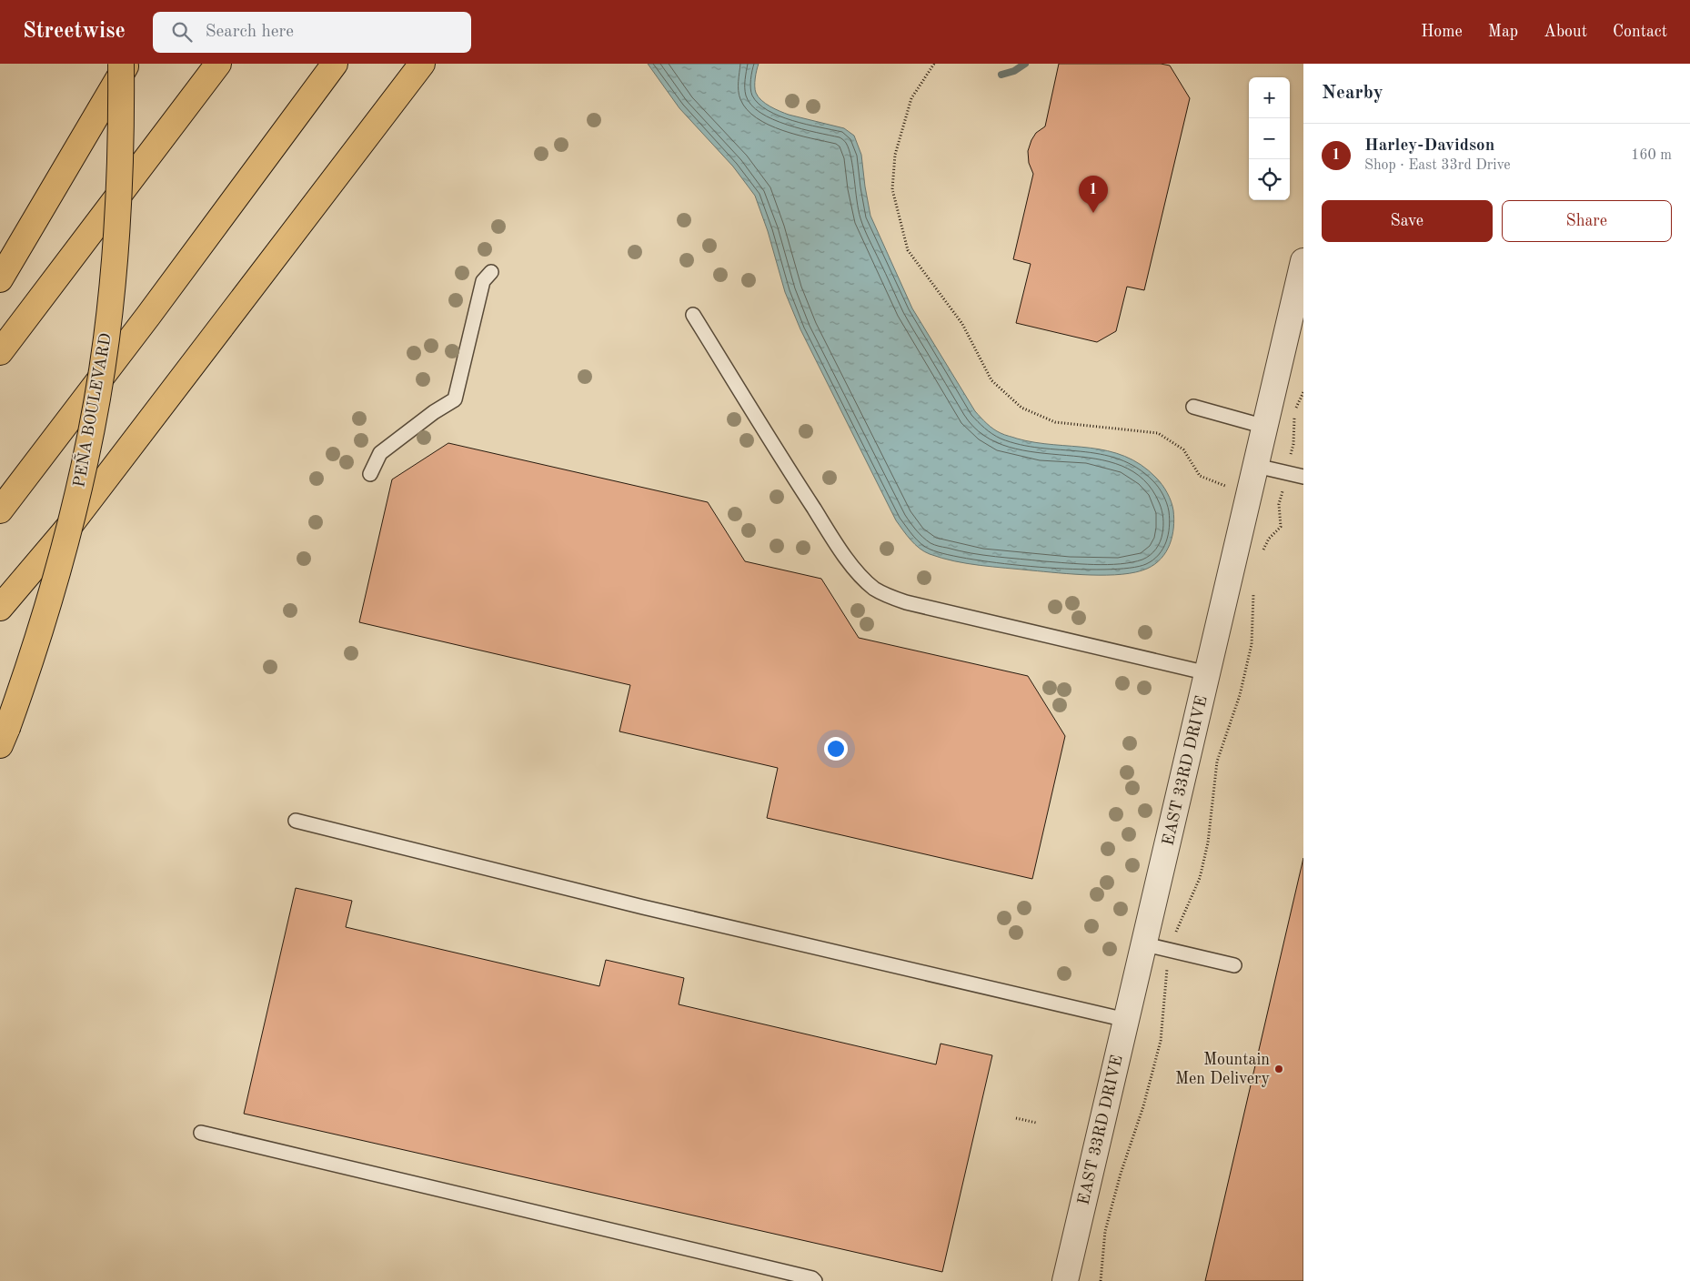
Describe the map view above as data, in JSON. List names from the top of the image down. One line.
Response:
{"streets":{"highway":["PEÑA BOULEVARD"],"street":["EAST 33RD DRIVE"]},"places":["Mountain Men Delivery"],"page":{"header":"Streetwise","search":"Search here","nav":["Home","Map","About","Contact"],"heading":"Nearby","map_buttons":["+","−"],"list":[{"mark":"1","name":"Harley-Davidson","note":"Shop · East 33rd Drive","value":"160 m"}],"pins":"1","buttons":["Save","Share"]}}
